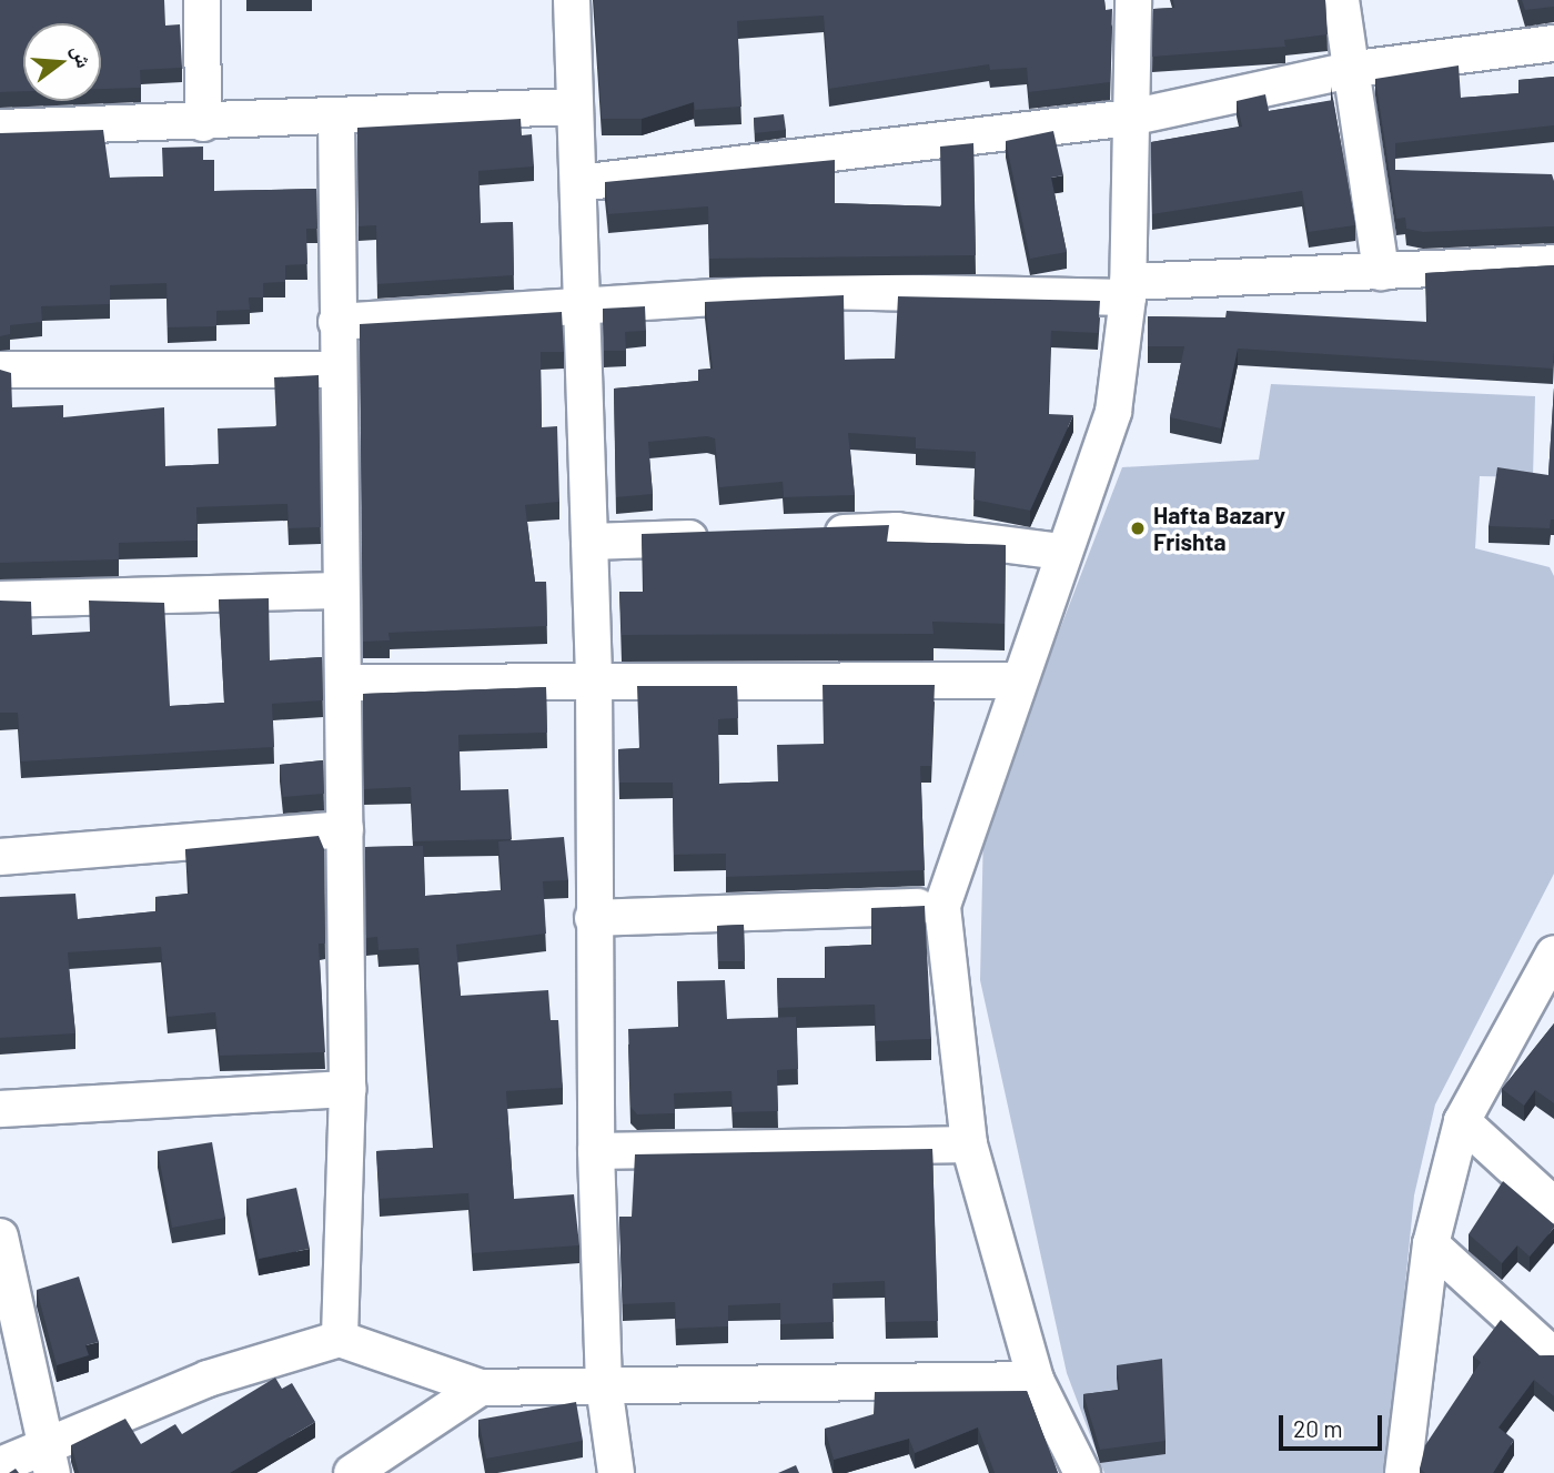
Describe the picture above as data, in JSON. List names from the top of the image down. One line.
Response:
{"places":["Hafta Bazary Frishta"],"scale_bar":"20 m","north":"right"}
